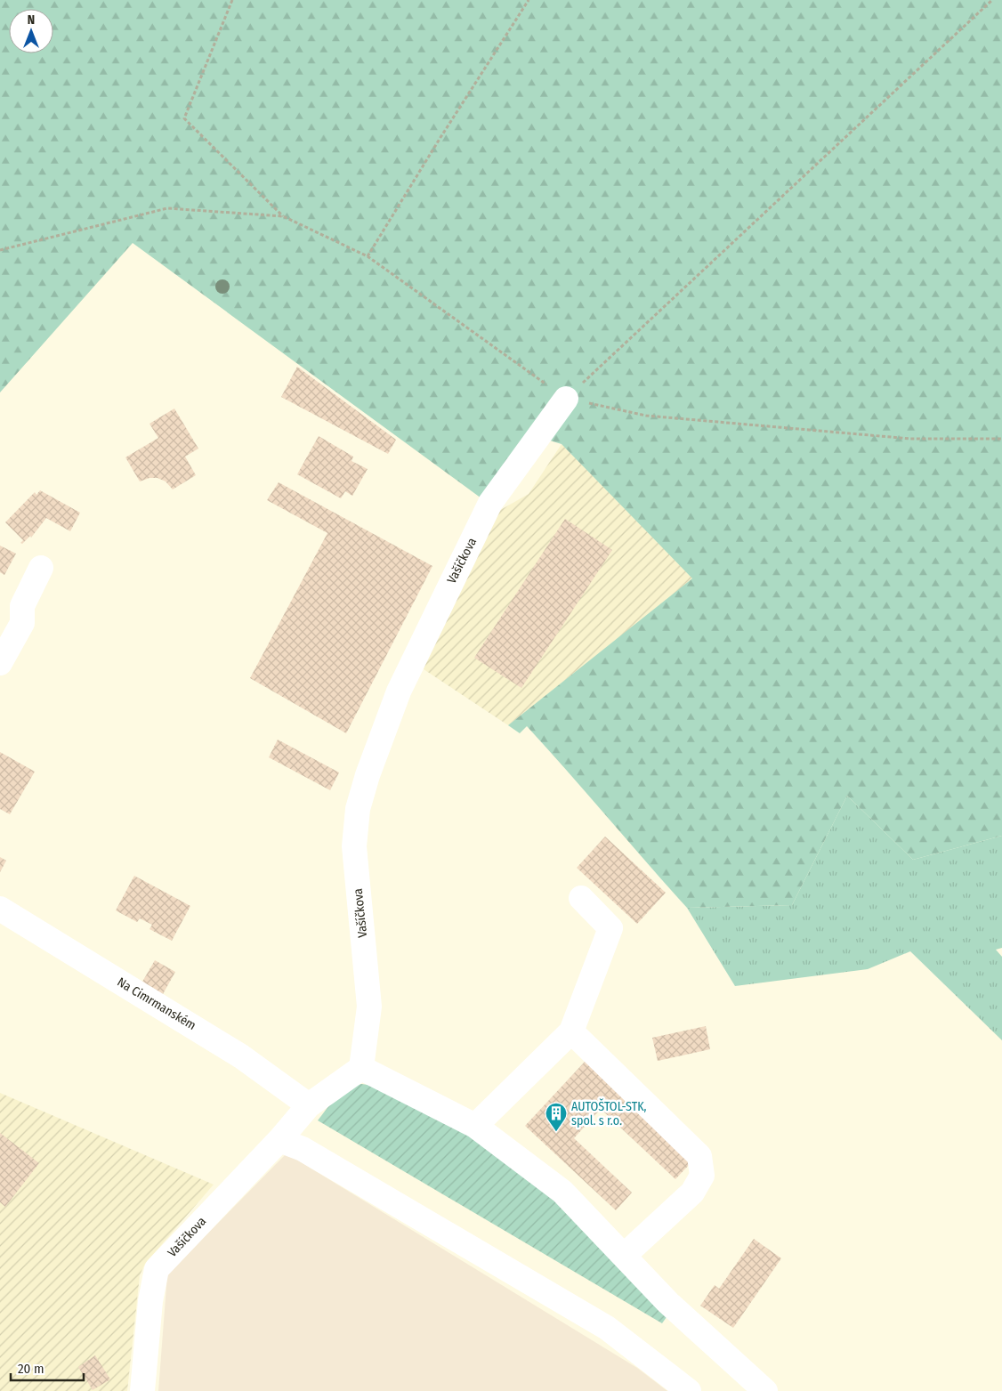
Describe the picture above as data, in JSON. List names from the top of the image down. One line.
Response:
{"streets":{"street":["Vašíčkova","Na Cimrmanském"]},"crossings":[["Vašíčkova","Na Cimrmanském"]],"places":{"building":["AUTOŠTOL-STK, spol. s r.o."]},"scale_bar":"20 m","north":"top"}
